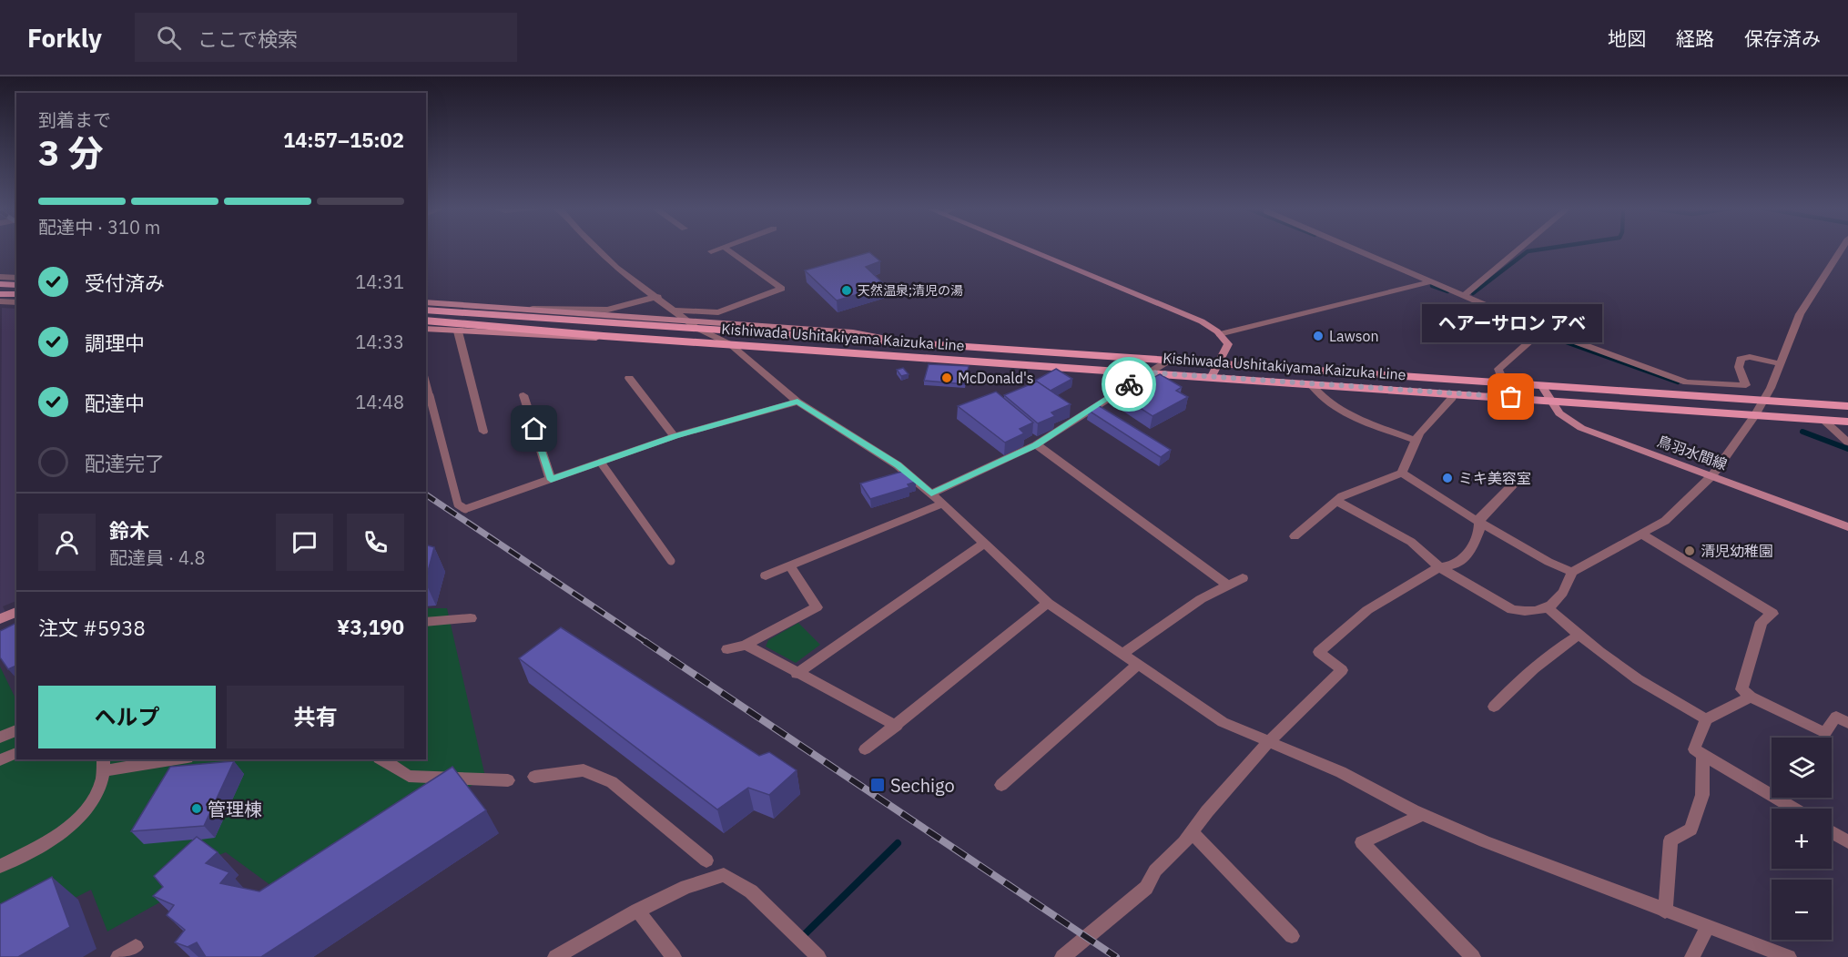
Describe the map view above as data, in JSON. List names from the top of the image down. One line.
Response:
{"streets":{"main road":["Kishiwada Ushitakiyama Kaizuka Line"],"street":["鳥羽水間線"]},"crossings":[["Kishiwada Ushitakiyama Kaizuka Line","鳥羽水間線"]],"places":{"other":["天然温泉;清児の湯","Lawson","McDonald's","ヘアーサロン アベ","ミキ美容室","清児幼稚園","管理棟"],"transit":["Sechigo"]},"page":{"header":"Forkly","search":"ここで検索","nav":["地図","経路","保存済み"],"heading":["3 分","到着まで","14:57–15:02"],"panel":["鈴木","配達員 · 4.8","注文 #5938","¥3,190"],"bar":"配達中 · 310 m","list":[["受付済み","14:31"],["調理中","14:33"],["配達中","14:48"],"配達完了"],"bubble":"ヘアーサロン アベ","buttons":["ヘルプ","共有"],"map_buttons":["+","−"]}}
